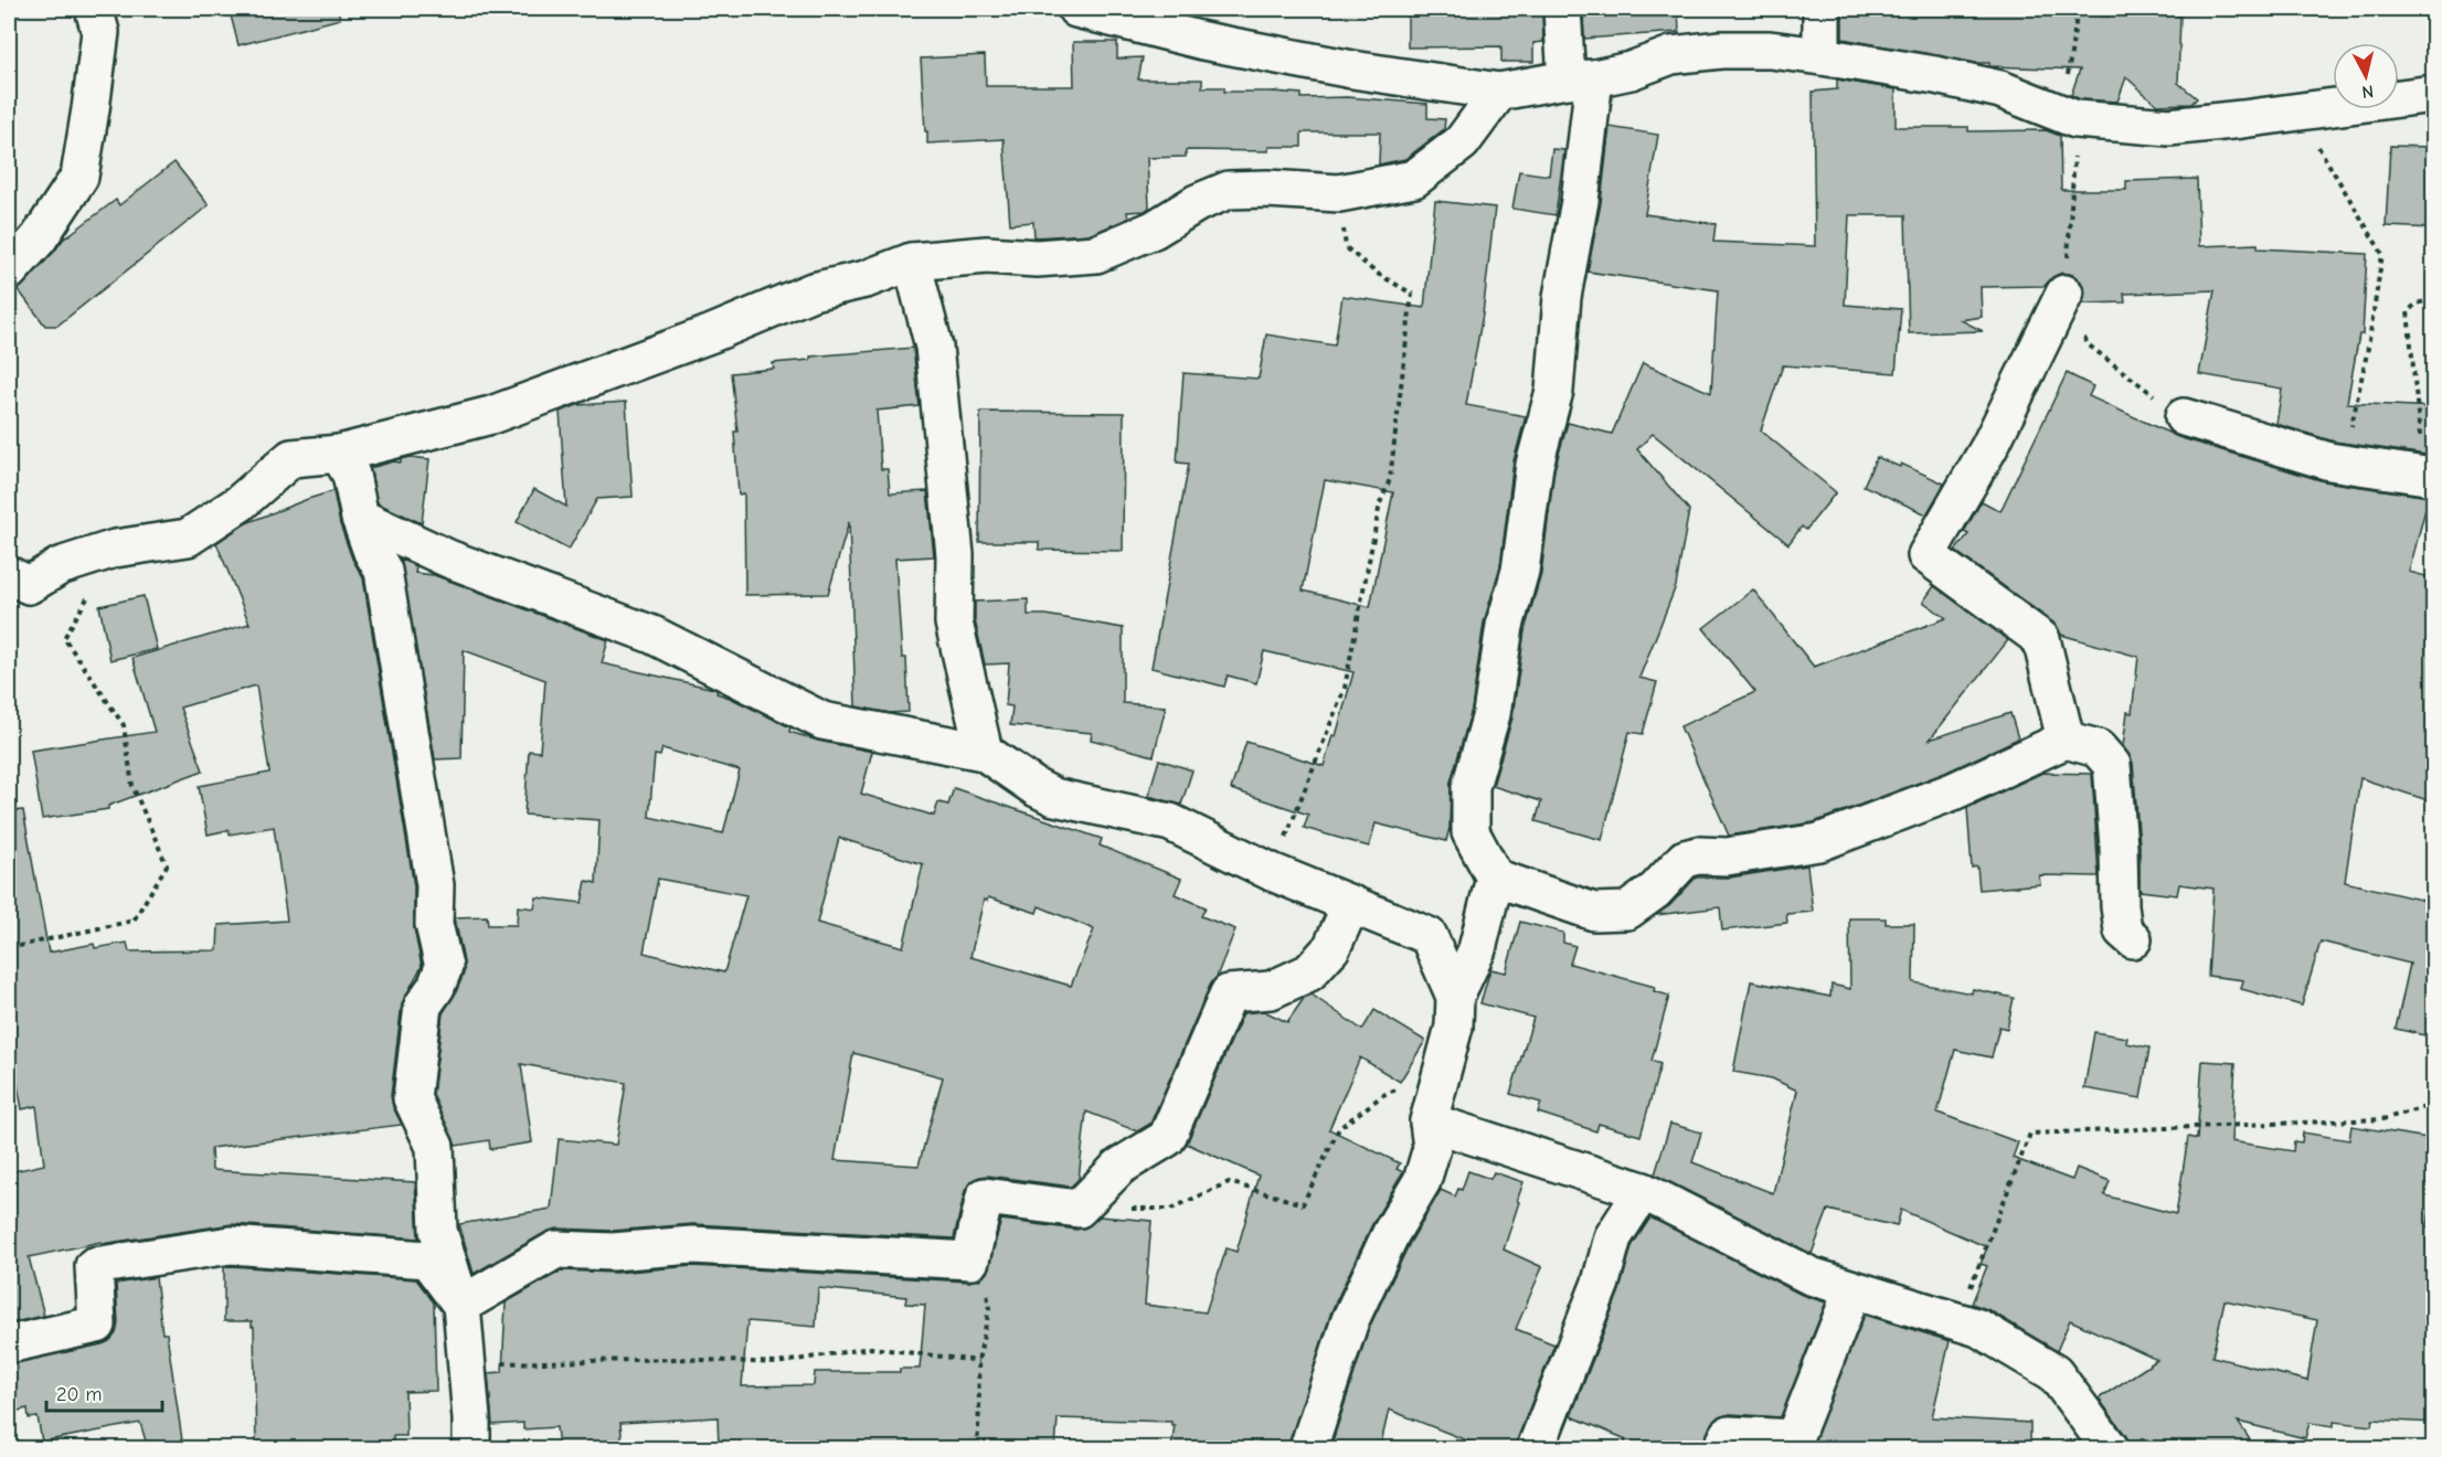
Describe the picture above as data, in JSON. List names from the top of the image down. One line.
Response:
{"scale_bar":"20 m","north":"bottom"}
